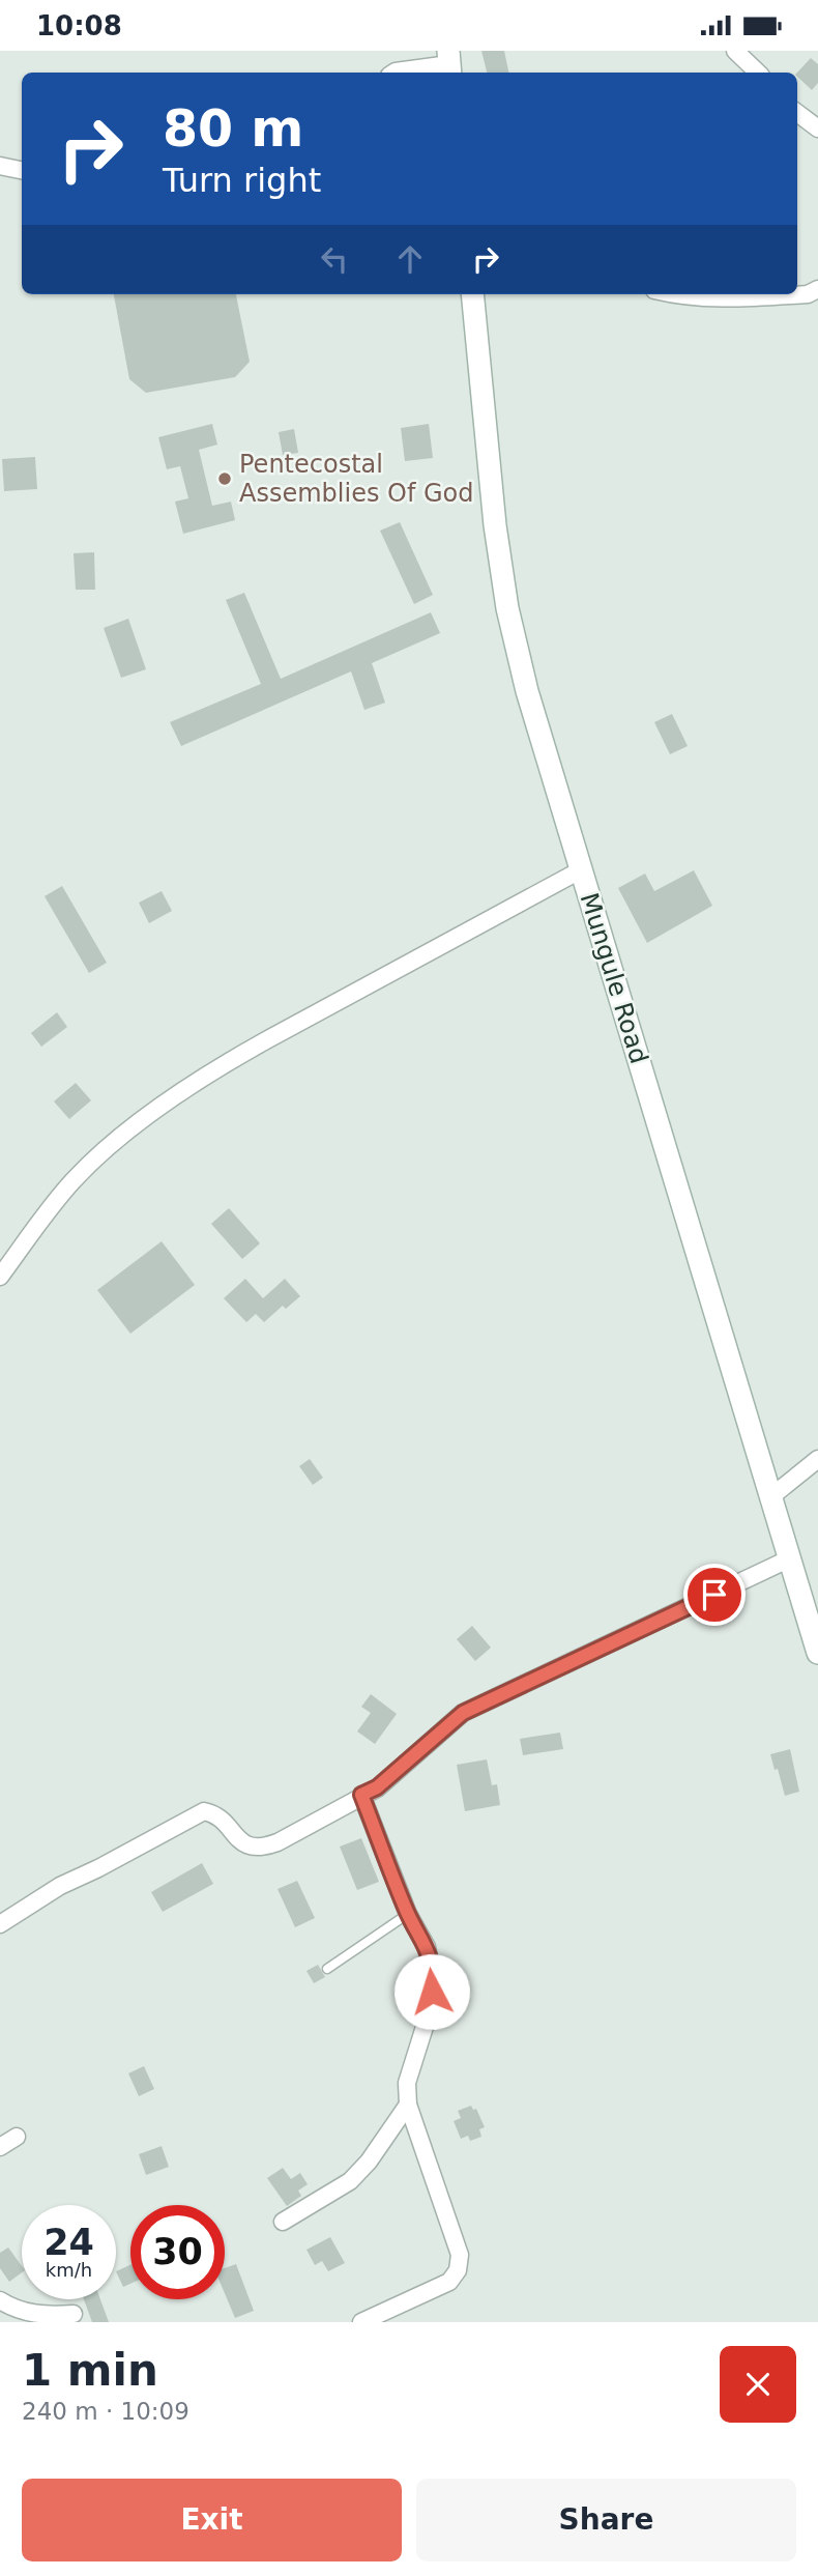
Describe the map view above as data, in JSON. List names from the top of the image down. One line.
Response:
{"streets":{"street":["Mungule Road"]},"places":["Pentecostal Assemblies Of God"],"page":{"status":"10:08","turn":["80 m","Turn right"],"speed":"24 km/h","limit":"30","heading":["1 min","240 m · 10:09"],"buttons":["Exit","Share"]}}
